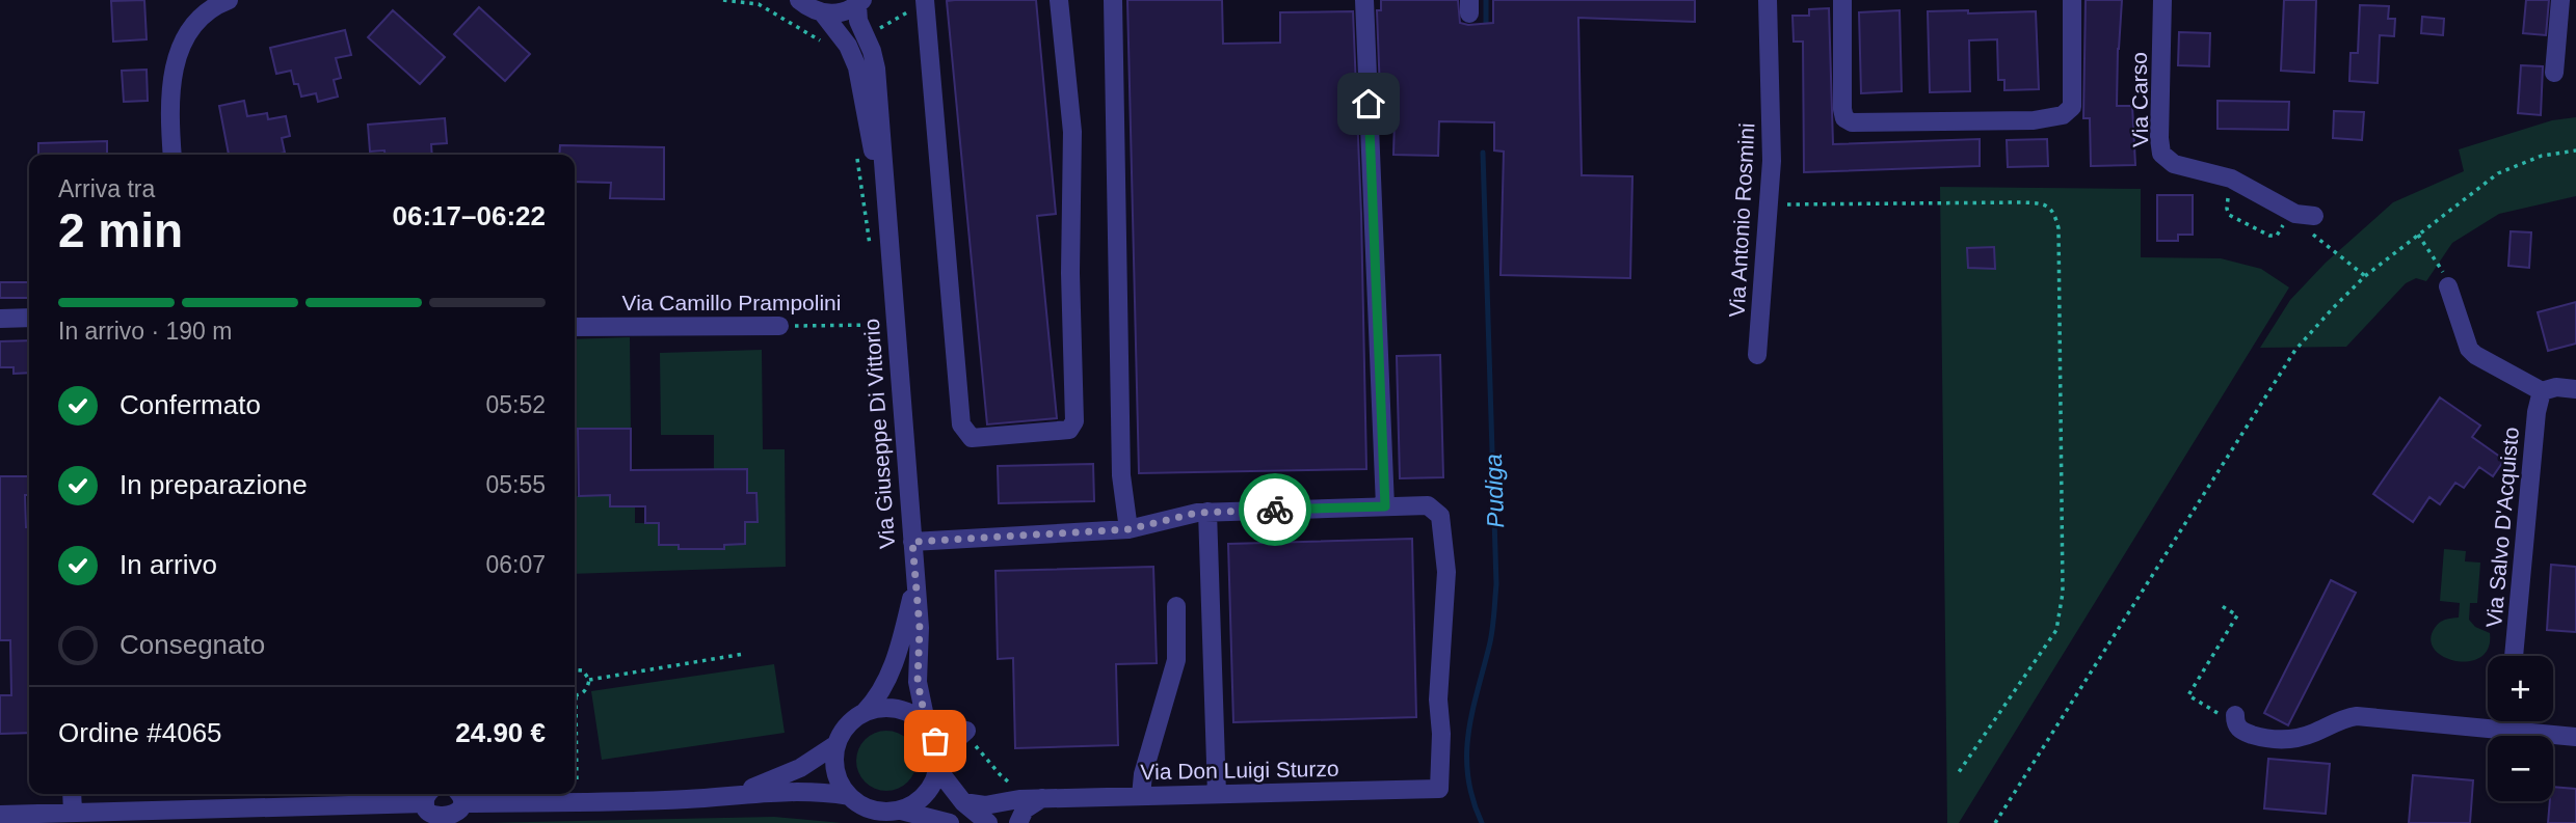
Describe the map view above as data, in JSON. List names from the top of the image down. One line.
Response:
{"streets":{"street":["Via Carso","Via Antonio Rosmini","Via Camillo Prampolini","Via Giuseppe Di Vittorio","Via Salvo D'Acquisto","Via Don Luigi Sturzo"]},"crossings":[["Via Camillo Prampolini","Via Giuseppe Di Vittorio"]],"water":["Pudiga"],"page":{"heading":["2 min","Arriva tra","06:17–06:22"],"panel":["Ordine #4065","24.90 €"],"bar":"In arrivo · 190 m","list":[["Confermato","05:52"],["In preparazione","05:55"],["In arrivo","06:07"],"Consegnato"],"map_buttons":["+","−"]}}
